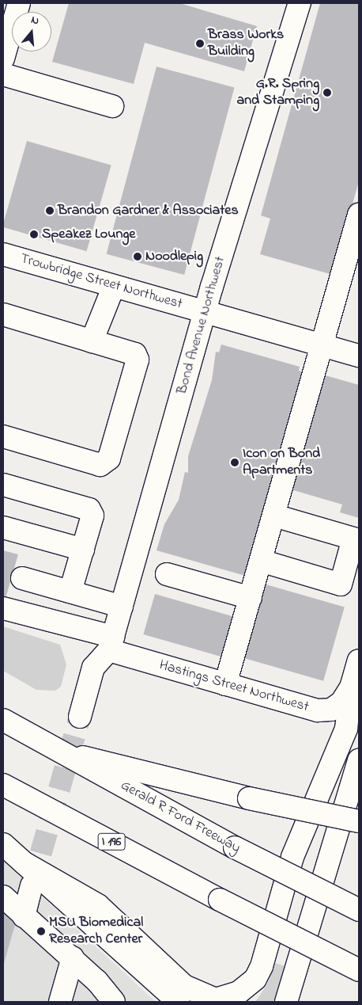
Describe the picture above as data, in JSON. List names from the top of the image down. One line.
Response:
{"streets":{"main road":["Trowbridge Street Northwest","Bond Avenue Northwest","Hastings Street Northwest","Gerald R Ford Freeway","I 196"]},"crossings":[["Trowbridge Street Northwest","Bond Avenue Northwest"],["Bond Avenue Northwest","Hastings Street Northwest"]],"places":["Brass Works Building","G.R. Spring and Stamping","Brandon Gardner & Associates","Speakez Lounge","Noodlepig","Icon on Bond Apartments","MSU Biomedical Research Center"],"north":"top"}
